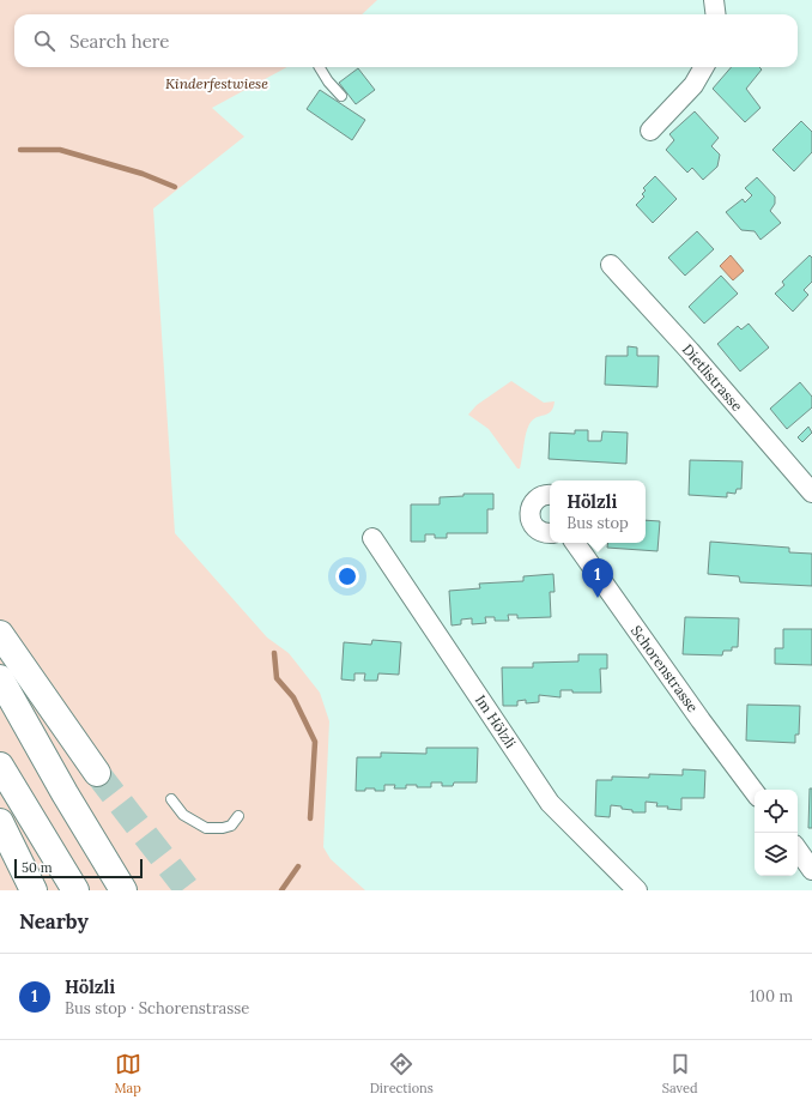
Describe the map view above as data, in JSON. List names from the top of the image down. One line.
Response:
{"streets":{"street":["Dietlistrasse","Schorenstrasse","Im Hölzli"]},"parks":["Kinderfestwiese"],"scale_bar":"50 m","page":{"search":"Search here","popup":["Hölzli","Bus stop"],"pins":"1","scale":"50 m","heading":"Nearby","list":[{"mark":"1","name":"Hölzli","note":"Bus stop · Schorenstrasse","value":"100 m"}],"nav":["Map","Directions","Saved"]}}
